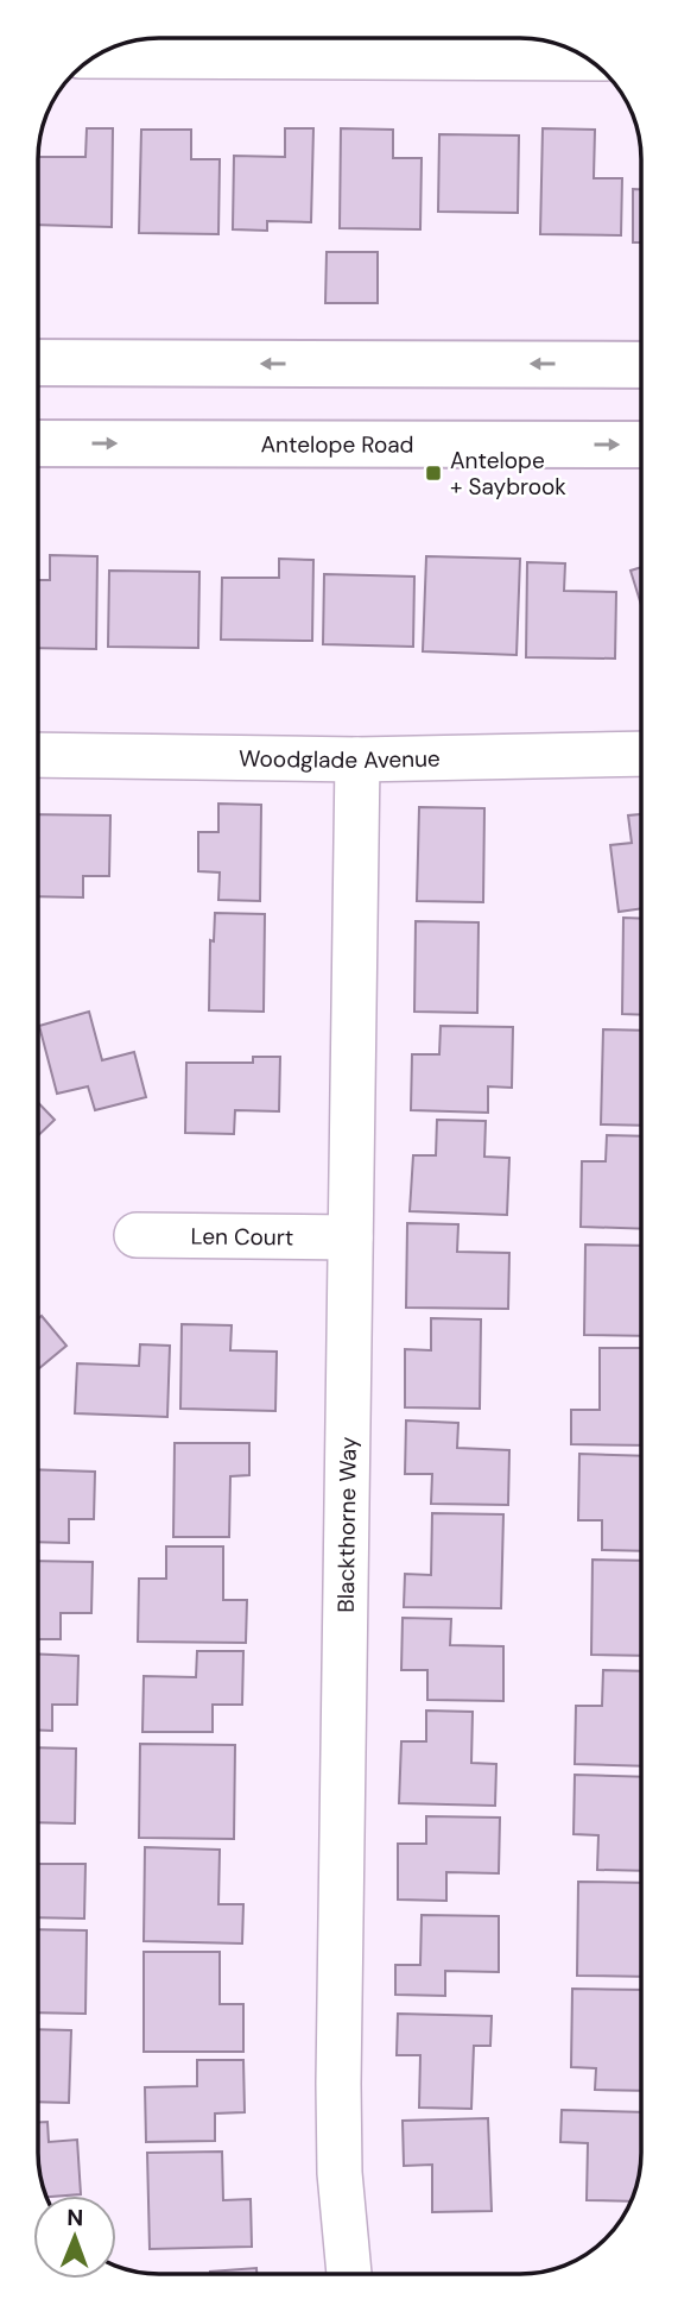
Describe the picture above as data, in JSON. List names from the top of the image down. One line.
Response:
{"streets":{"main road":["Antelope Road"],"street":["Woodglade Avenue","Len Court","Blackthorne Way"]},"crossings":[["Woodglade Avenue","Blackthorne Way"],["Len Court","Blackthorne Way"]],"places":{"transit":["Antelope + Saybrook"]},"north":"top"}
